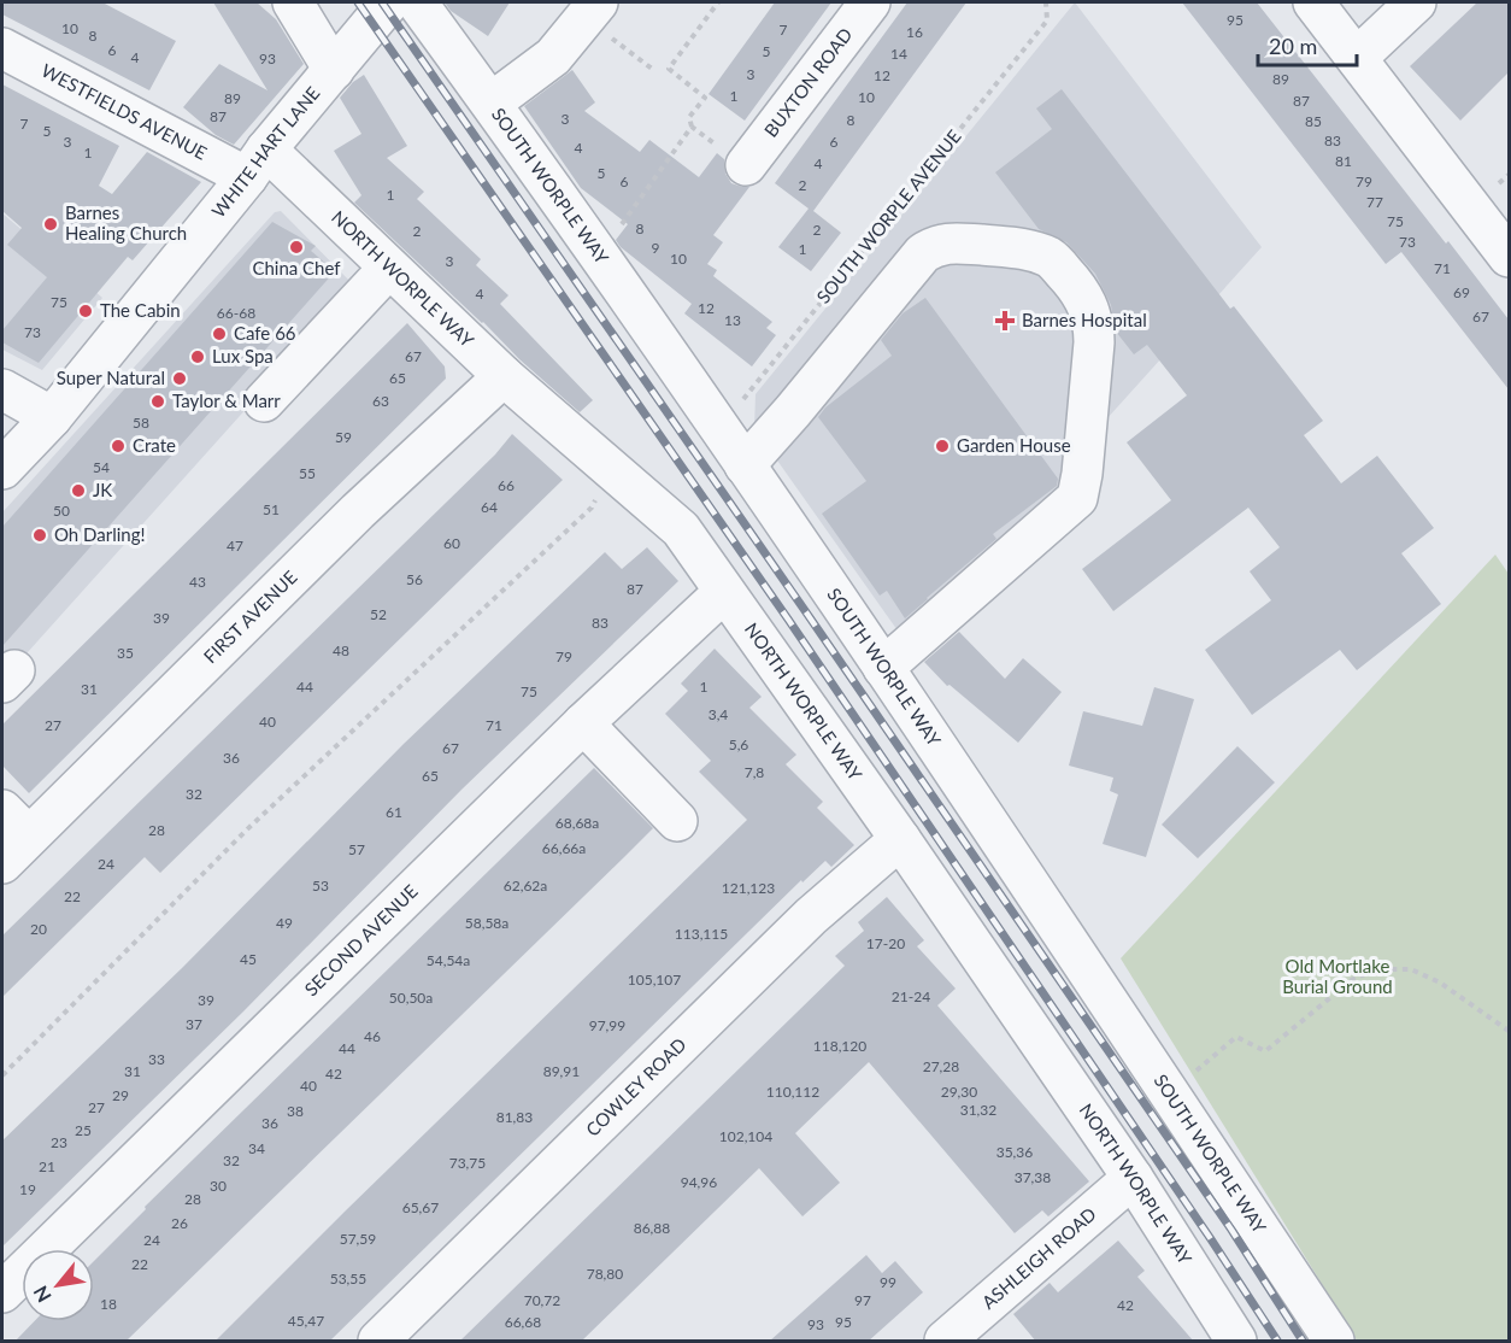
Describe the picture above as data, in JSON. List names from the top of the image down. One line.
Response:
{"streets":{"street":["BUXTON ROAD","WESTFIELDS AVENUE","WHITE HART LANE","SOUTH WORPLE WAY","NORTH WORPLE WAY","FIRST AVENUE","SECOND AVENUE","COWLEY ROAD","ASHLEIGH ROAD"],"path":["SOUTH WORPLE AVENUE"]},"crossings":[["WESTFIELDS AVENUE","WHITE HART LANE"],["WESTFIELDS AVENUE","NORTH WORPLE WAY"],["WHITE HART LANE","NORTH WORPLE WAY"],["SOUTH WORPLE WAY","SOUTH WORPLE AVENUE"],["NORTH WORPLE WAY","FIRST AVENUE"],["NORTH WORPLE WAY","SECOND AVENUE"],["NORTH WORPLE WAY","COWLEY ROAD"],["NORTH WORPLE WAY","ASHLEIGH ROAD"]],"parks":["Old Mortlake Burial Ground"],"places":{"other":["Barnes Healing Church","China Chef","The Cabin","Cafe 66","Lux Spa","Super Natural","Taylor & Marr","Crate","Garden House","JK","Oh Darling!"],"health":["Barnes Hospital"]},"house_numbers":["95","10","7","16","8","6","5","14","4","93","3","12","89","1","10","89","87","87","3","8","85","7","5","83","3","6","4","1","81","4","5","6","79","2","1","77","75","8","2","2","73","9","1","10","3","71","69","4","75","12","66-68","67","13","73","67","65","63","58","59","54","55","66","64","51","50","60","47","56","43","87","52","39","83","48","35","79","44","1","31","75","3,4","40","27","71","5,6","67","36","7,8","65","32","61","68,68a","28","66,66a","57","24","53","62,62a","121,123","22","49","58,58a","20","113,115","17-20","45","54,54a","105,107","21-24","50,50a","39","37","97,99","46","118,120","44","33","27,28","31","89,91","42","40","110,112","29,30","29","27","31,32","38","81,83","36","25","102,104","23","34","35,36","32","73,75","21","37,38","94,96","30","19","28","65,67","26","86,88","57,59","24","22","78,80","53,55","99","70,72","97","18","42","45,47","66,68","95","93"],"scale_bar":"20 m","north":"bottom left"}
